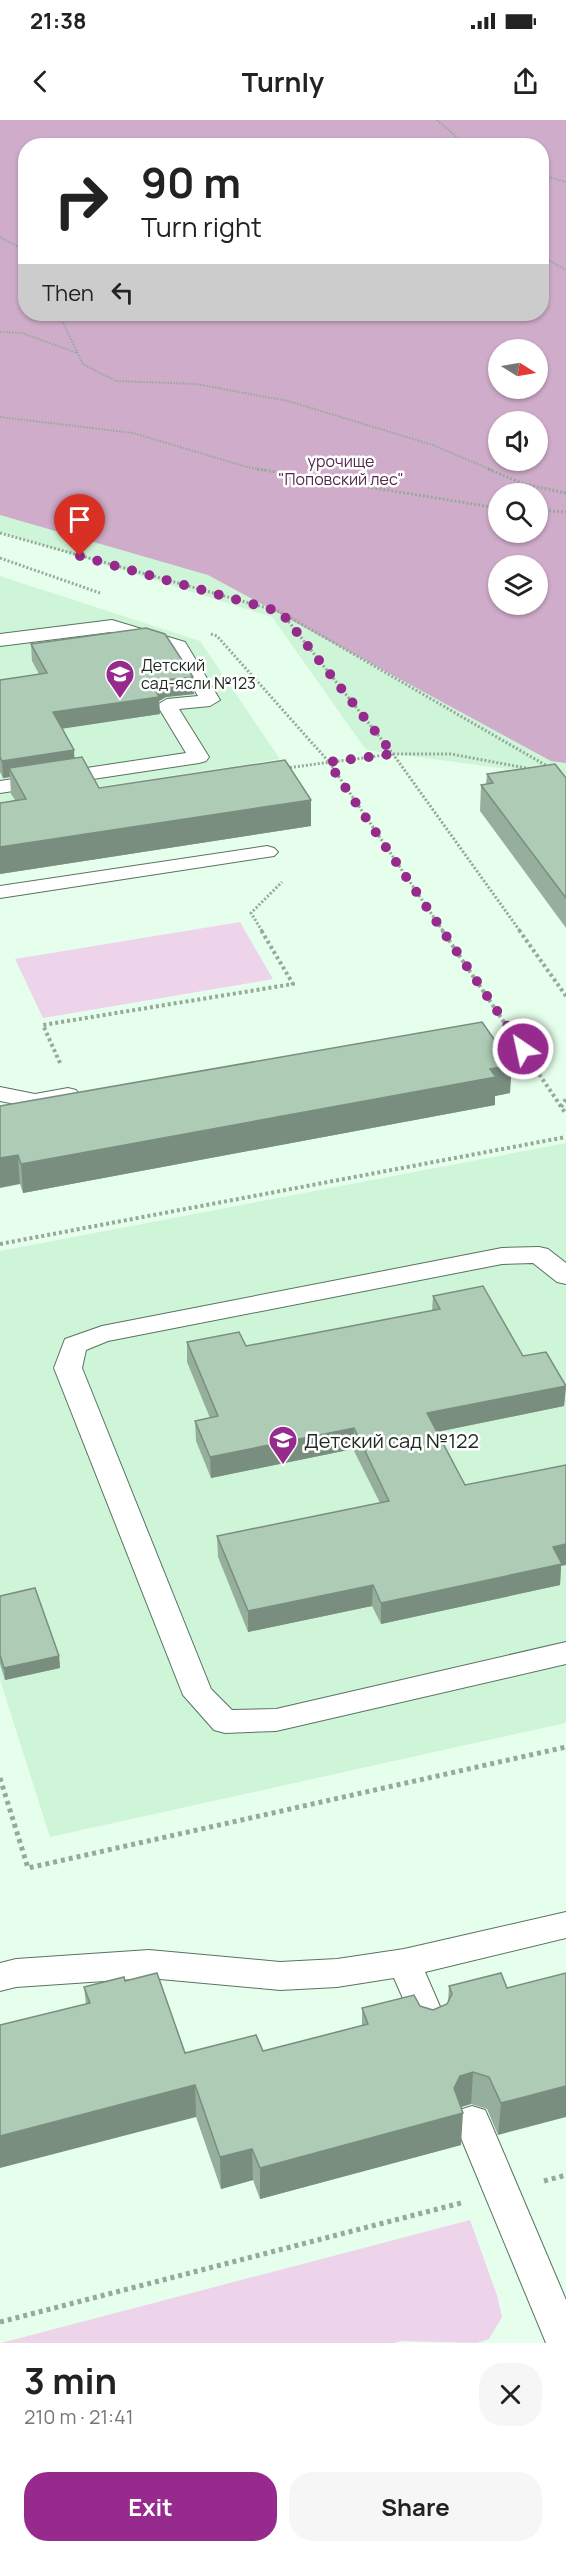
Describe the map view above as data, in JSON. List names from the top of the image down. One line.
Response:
{"parks":["урочище \"Поповский лес\""],"places":{"school or university":["Детский сад-ясли №123","Детский сад №122"]},"north":"right","page":{"status":"21:38","header":"Turnly","turn":["90 m","Turn right"],"then":"Then","heading":["3 min","210 m · 21:41"],"buttons":["Exit","Share"]}}
